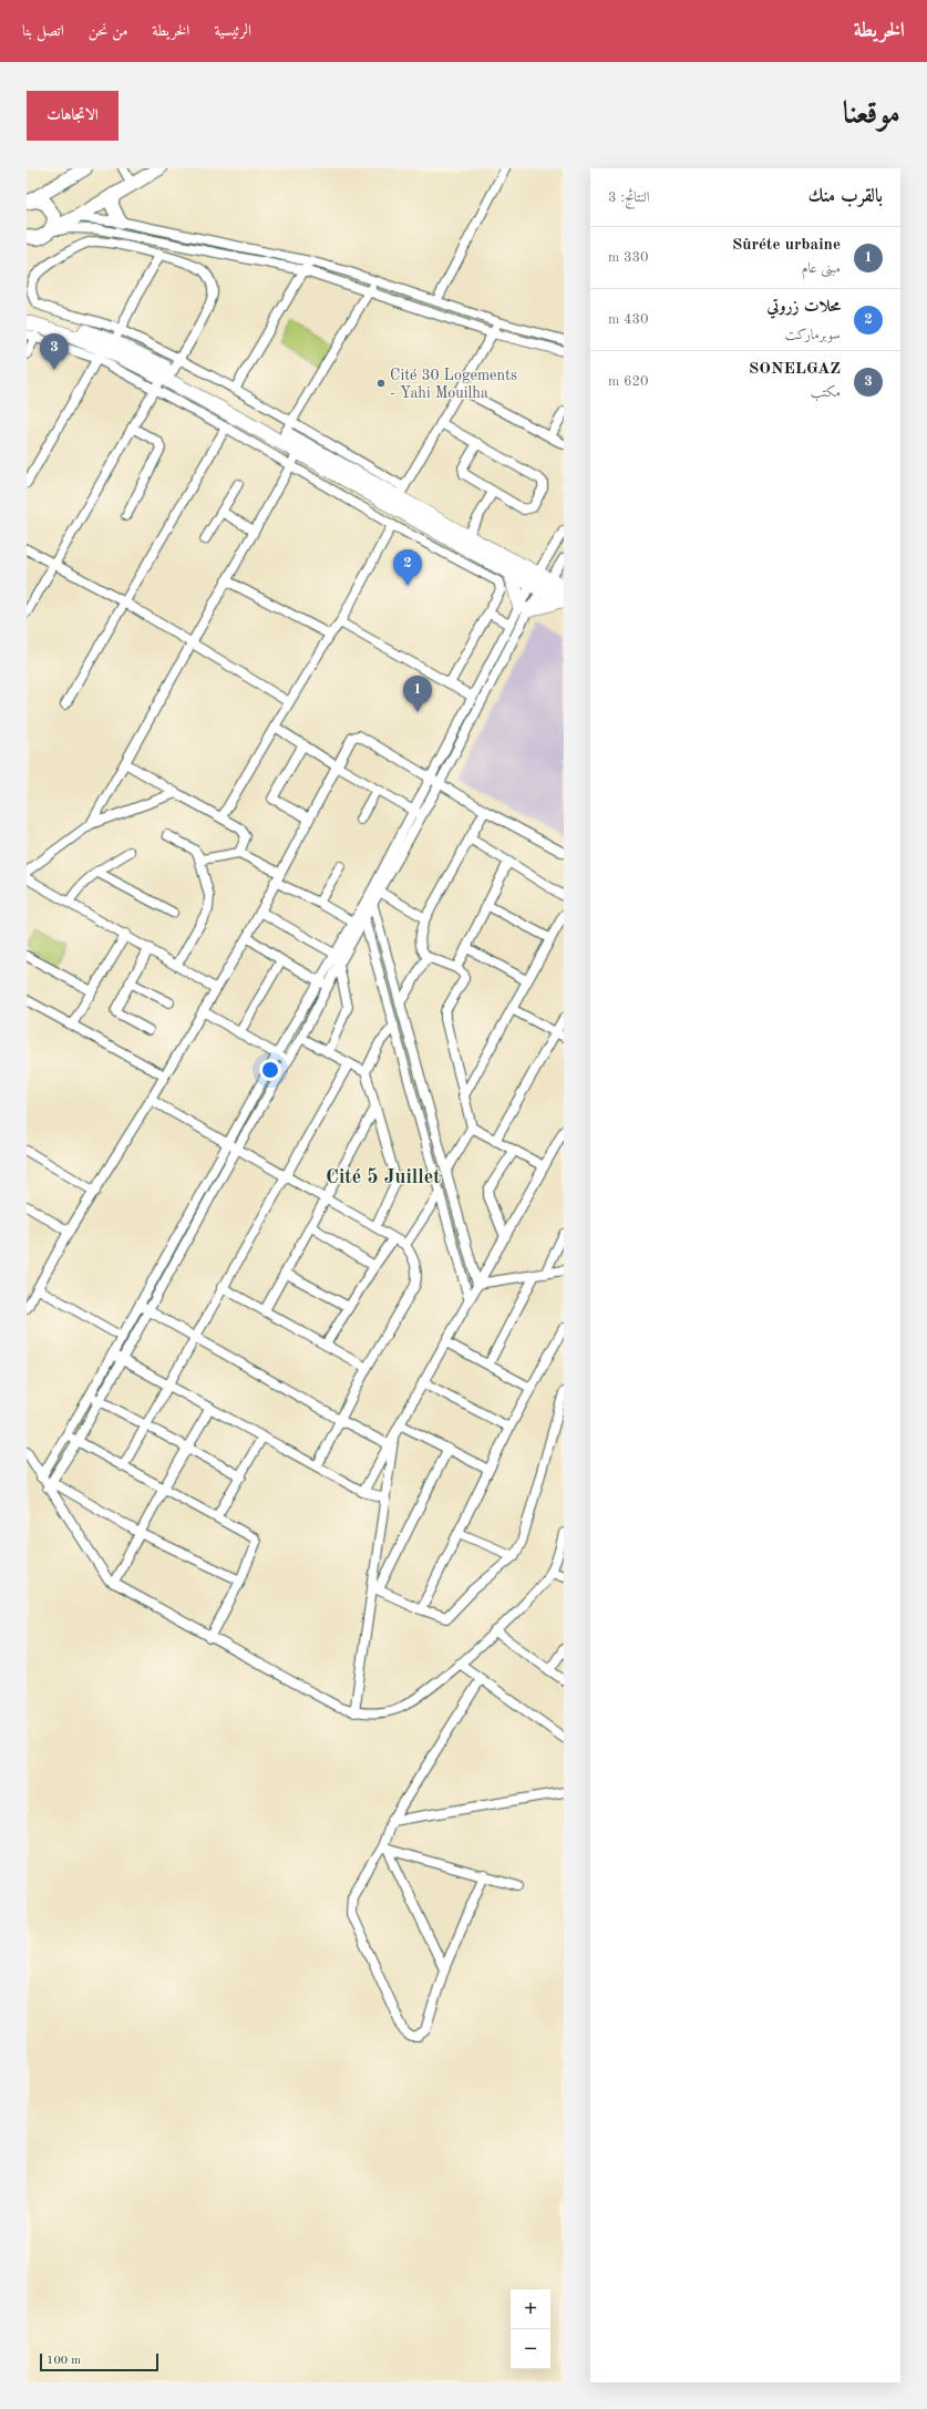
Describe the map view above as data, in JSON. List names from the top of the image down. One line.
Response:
{"districts":["Cité 5 Juillet"],"places":["Cité 30 Logements - Yahi Mouilha"],"scale_bar":"100 m","page":{"header":"الخريطة","nav":["الرئيسية","الخريطة","من نحن","اتصل بنا"],"title":"موقعنا","buttons":"الاتجاهات","heading":["بالقرب منك","النتائج: 3"],"list":[{"mark":"1","name":"Sûréte urbaine","note":"مبنى عام","value":"330 m"},{"mark":"2","name":"محلات زروتي","note":"سوبرماركت","value":"430 m"},{"mark":"3","name":"SONELGAZ","note":"مكتب","value":"620 m"}],"pins":["3","2","1"],"map_buttons":["+","−"],"scale":"100 m"}}
